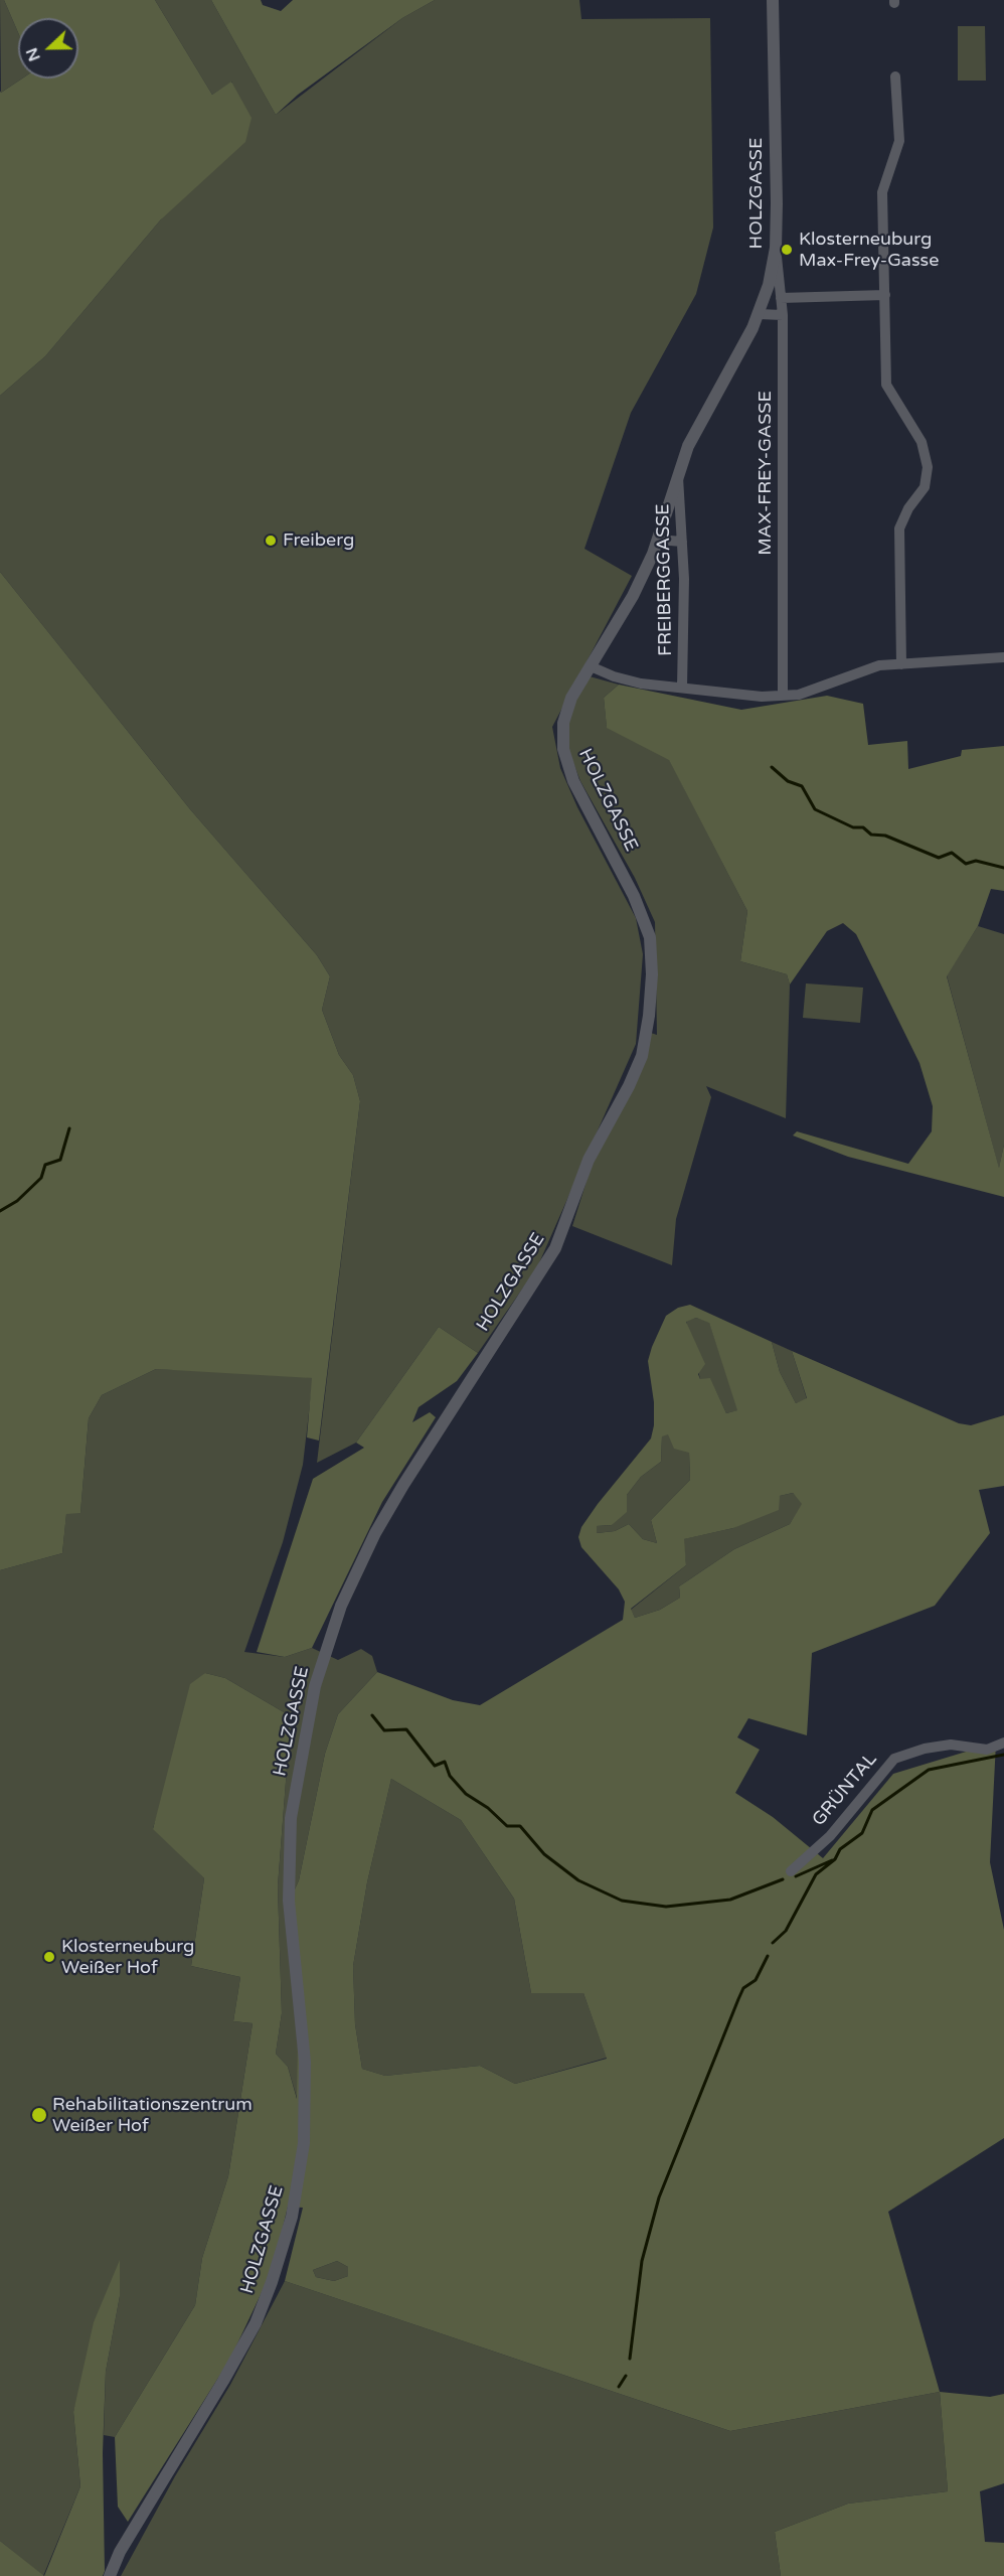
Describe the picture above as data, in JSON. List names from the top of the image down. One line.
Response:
{"streets":{"street":["HOLZGASSE","MAX-FREY-GASSE","FREIBERGGASSE","GRÜNTAL"]},"crossings":[["HOLZGASSE","MAX-FREY-GASSE"],["HOLZGASSE","FREIBERGGASSE"]],"places":["Klosterneuburg Max-Frey-Gasse","Freiberg","Klosterneuburg Weißer Hof","Rehabilitationszentrum Weißer Hof"],"north":"left"}
